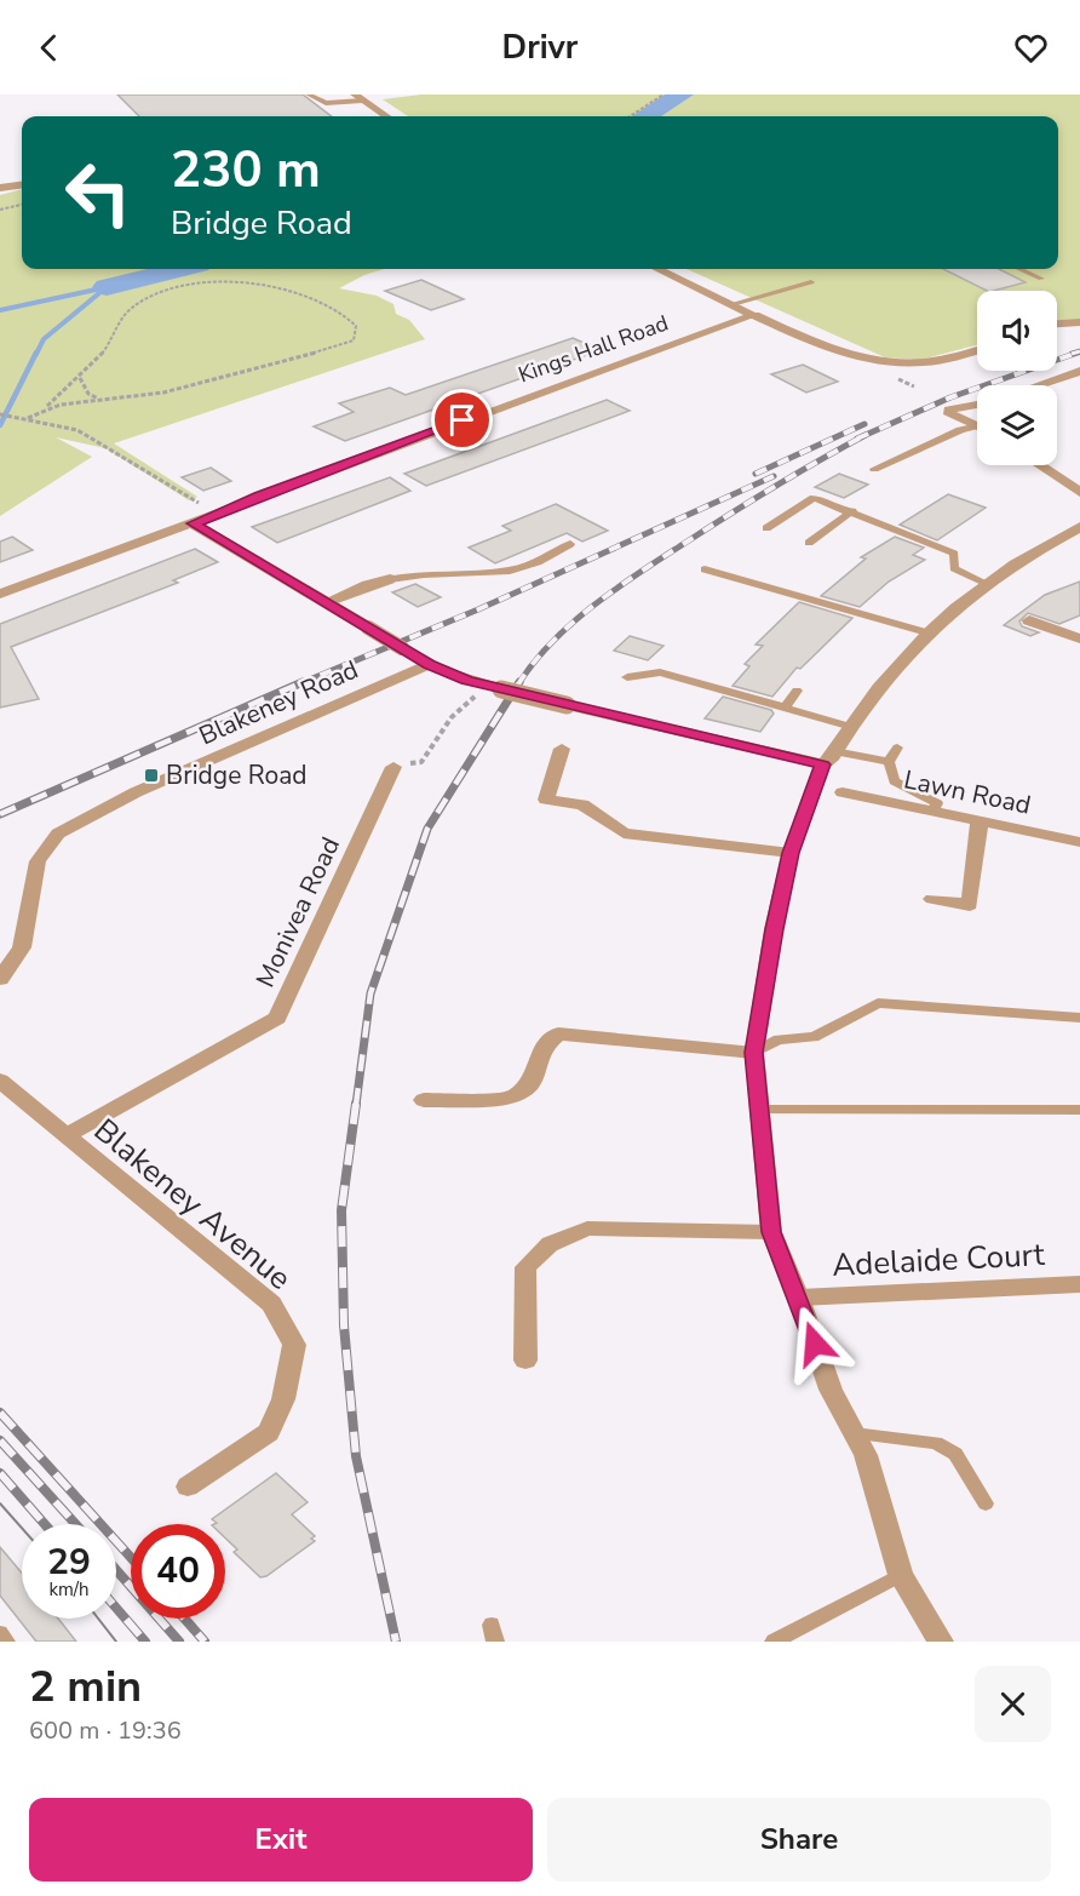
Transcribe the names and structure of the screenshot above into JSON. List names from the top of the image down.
{
  "streets": {
    "street": [
      "Kings Hall Road",
      "Blakeney Road",
      "Lawn Road",
      "Monivea Road",
      "Blakeney Avenue",
      "Adelaide Court"
    ]
  },
  "crossings": [
    ["Monivea Road", "Blakeney Avenue"]
  ],
  "places": {
    "transit": ["Bridge Road"]
  },
  "page": {
    "header": "Drivr",
    "turn": ["230 m", "Bridge Road"],
    "speed": "29 km/h",
    "limit": "40",
    "heading": ["2 min", "600 m · 19:36"],
    "buttons": ["Exit", "Share"]
  }
}
